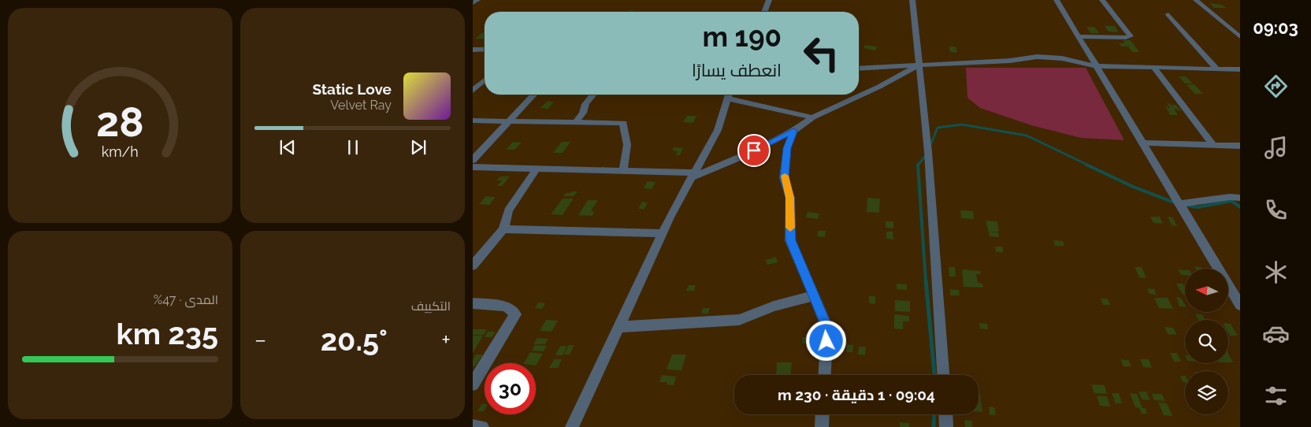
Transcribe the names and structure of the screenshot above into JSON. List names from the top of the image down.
{
  "north": "left",
  "page": {
    "tabs": "09:03",
    "turn": ["190 m", "انعطف يسارًا"],
    "song": ["Static Love", "Velvet Ray"],
    "tile": [
      "التكييف",
      ["المدى · 47%", "235 km"]
    ],
    "heat": ["−", "20.5°", "+"],
    "limit": "30",
    "trip": "09:04 · 1 دقيقة · 230 m",
    "gauge": ["28", "km/h"]
  }
}
